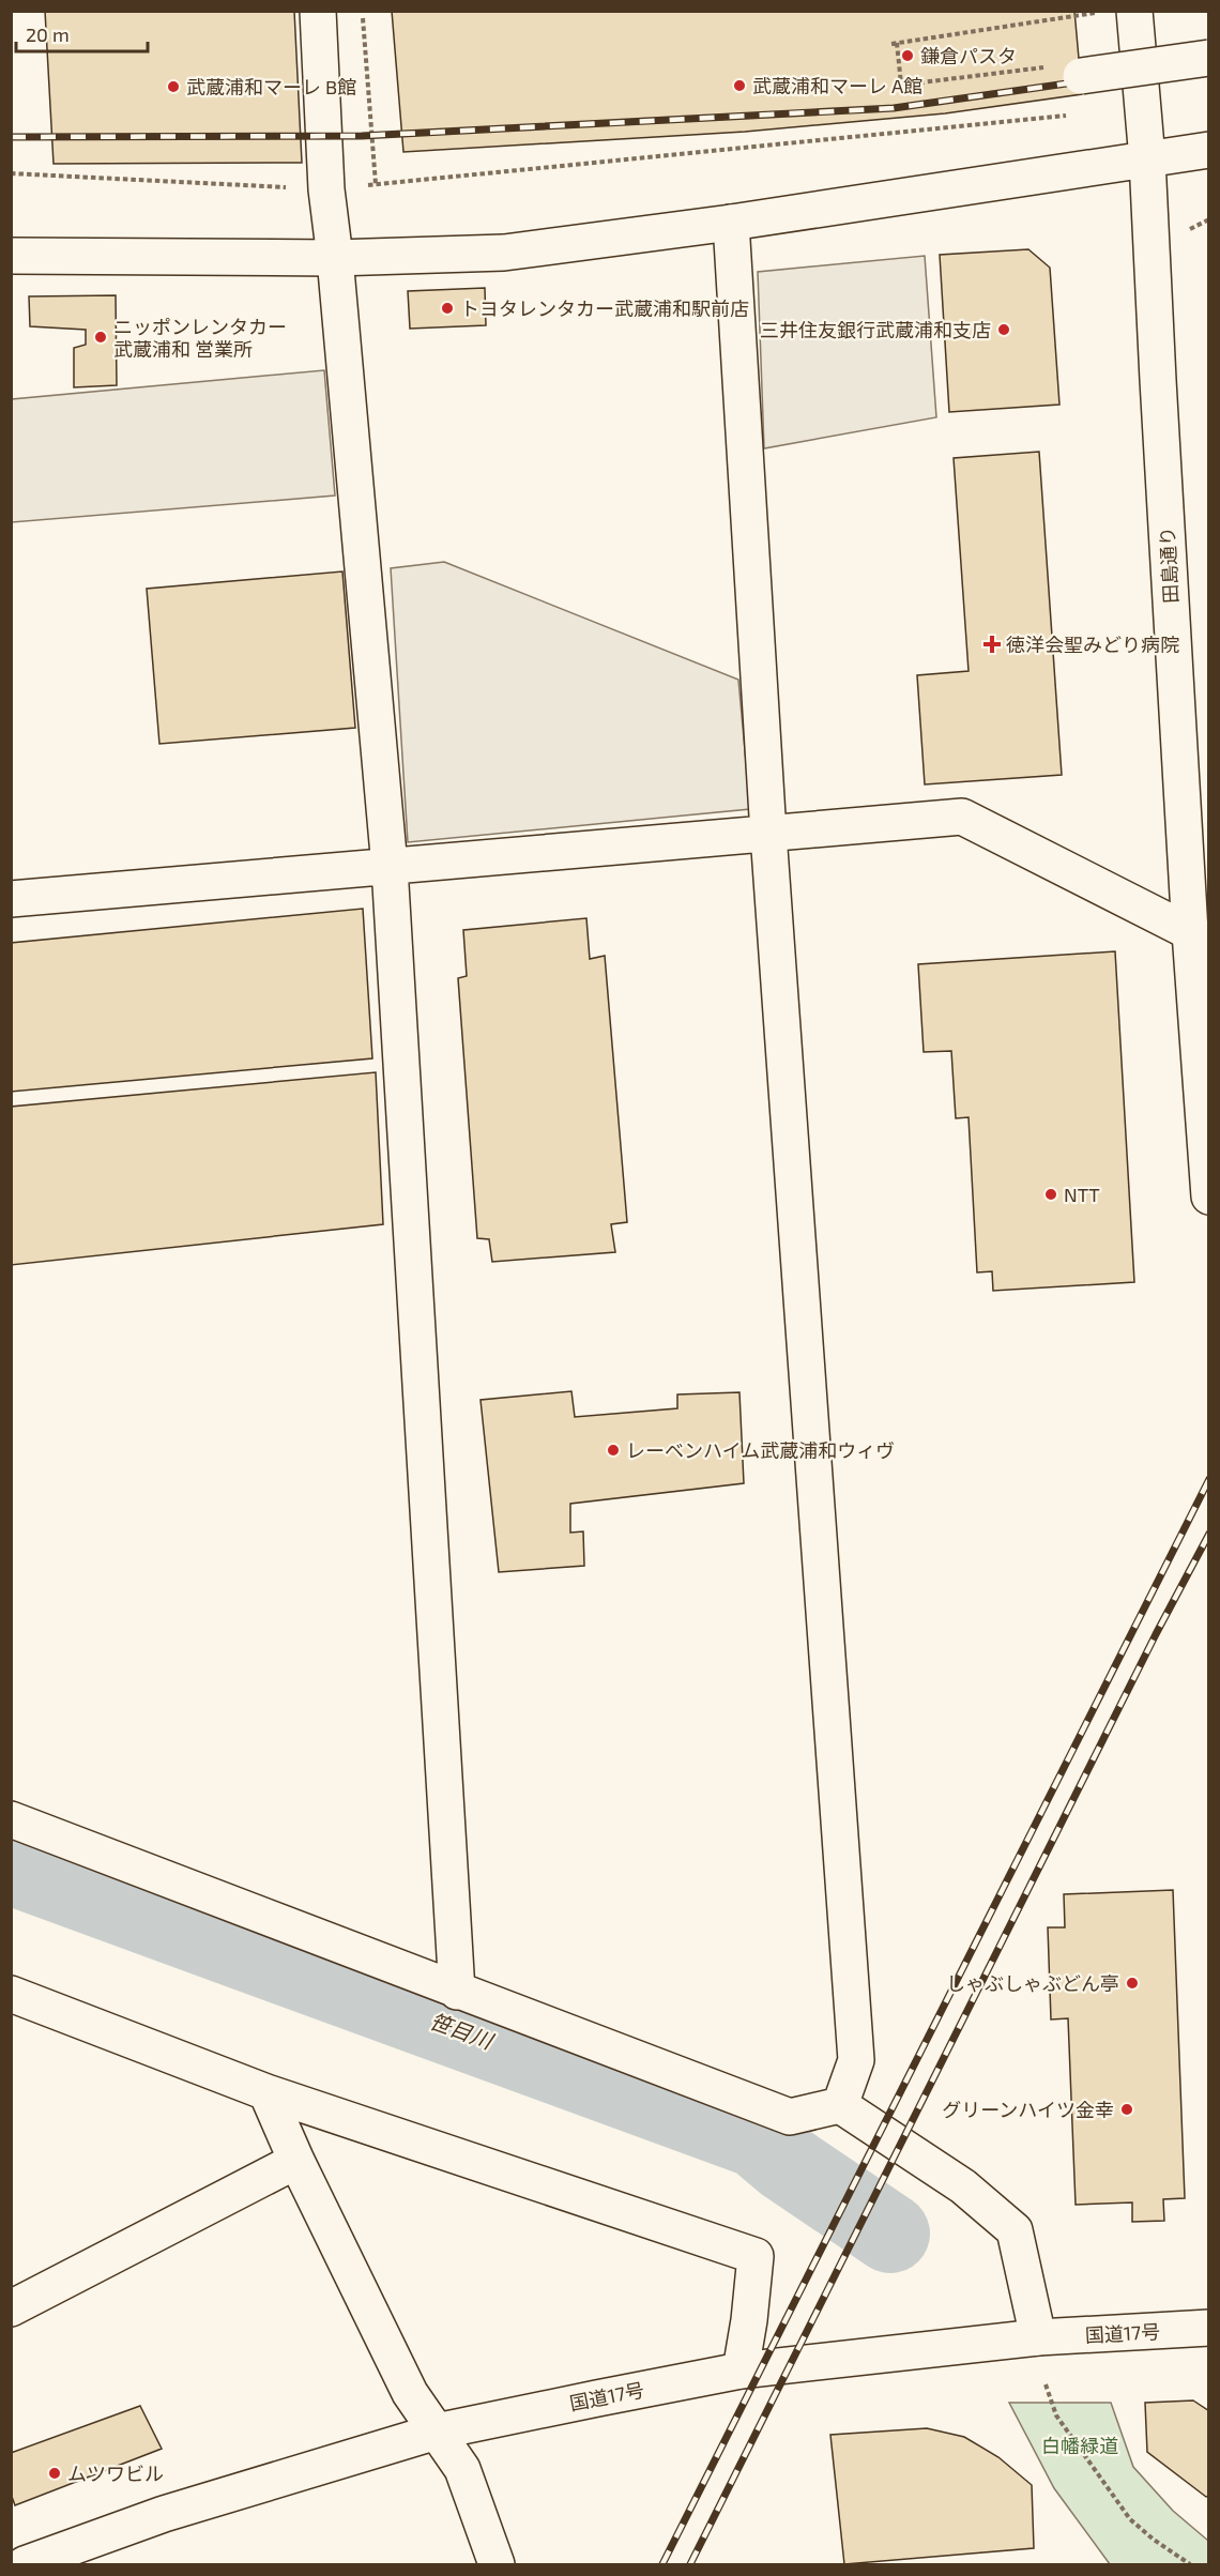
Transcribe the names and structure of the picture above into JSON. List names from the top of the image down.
{
  "streets": {
    "main road": ["田島通り", "国道17号"]
  },
  "water": ["笹目川"],
  "parks": ["白幡緑道"],
  "places": {
    "other": [
      "鎌倉パスタ",
      "武蔵浦和マーレ A館",
      "武蔵浦和マーレ B館",
      "トヨタレンタカー武蔵浦和駅前店",
      "三井住友銀行武蔵浦和支店",
      "ニッポンレンタカー 武蔵浦和 営業所",
      "NTT",
      "レーベンハイム武蔵浦和ウィヴ",
      "しゃぶしゃぶどん亭",
      "グリーンハイツ金幸",
      "ムツワビル"
    ],
    "health": ["徳洋会聖みどり病院"]
  },
  "scale_bar": "20 m"
}
